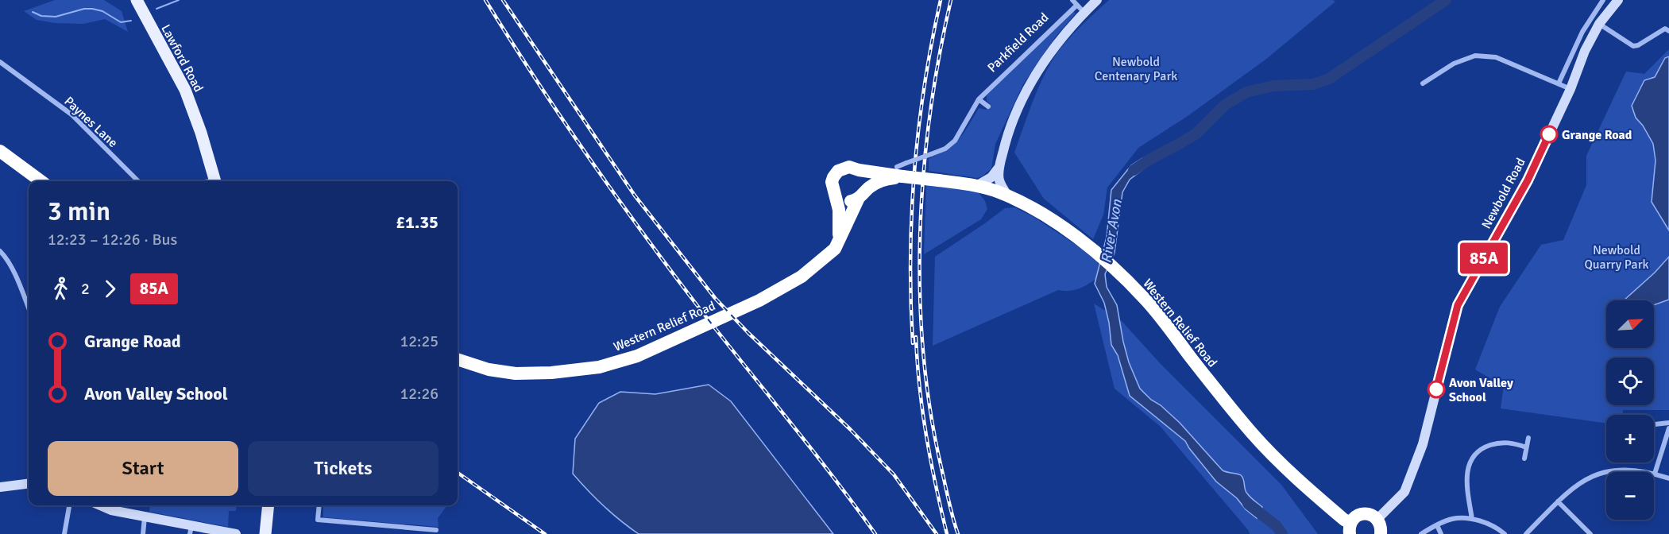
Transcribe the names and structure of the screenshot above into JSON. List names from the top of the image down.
{
  "streets": {
    "highway": ["Western Relief Road"],
    "main road": ["Parkfield Road", "Lawford Road", "Newbold Road"],
    "street": ["Paynes Lane"]
  },
  "crossings": [
    ["Parkfield Road", "Western Relief Road"]
  ],
  "water": ["River Avon"],
  "parks": ["Newbold Centenary Park", "Newbold Quarry Park"],
  "places": ["Grange Road", "Avon Valley School"],
  "lines": ["bus line 85A"],
  "north": "top right",
  "page": {
    "on_map": "85A",
    "heading": ["3 min", "12:23 – 12:26 · Bus", "£1.35"],
    "legs": ["2", "85A"],
    "map_buttons": ["+", "−"],
    "list": [
      {
        "name": "Grange Road",
        "value": "12:25"
      },
      {
        "name": "Avon Valley School",
        "value": "12:26"
      }
    ],
    "buttons": ["Start", "Tickets"]
  }
}
